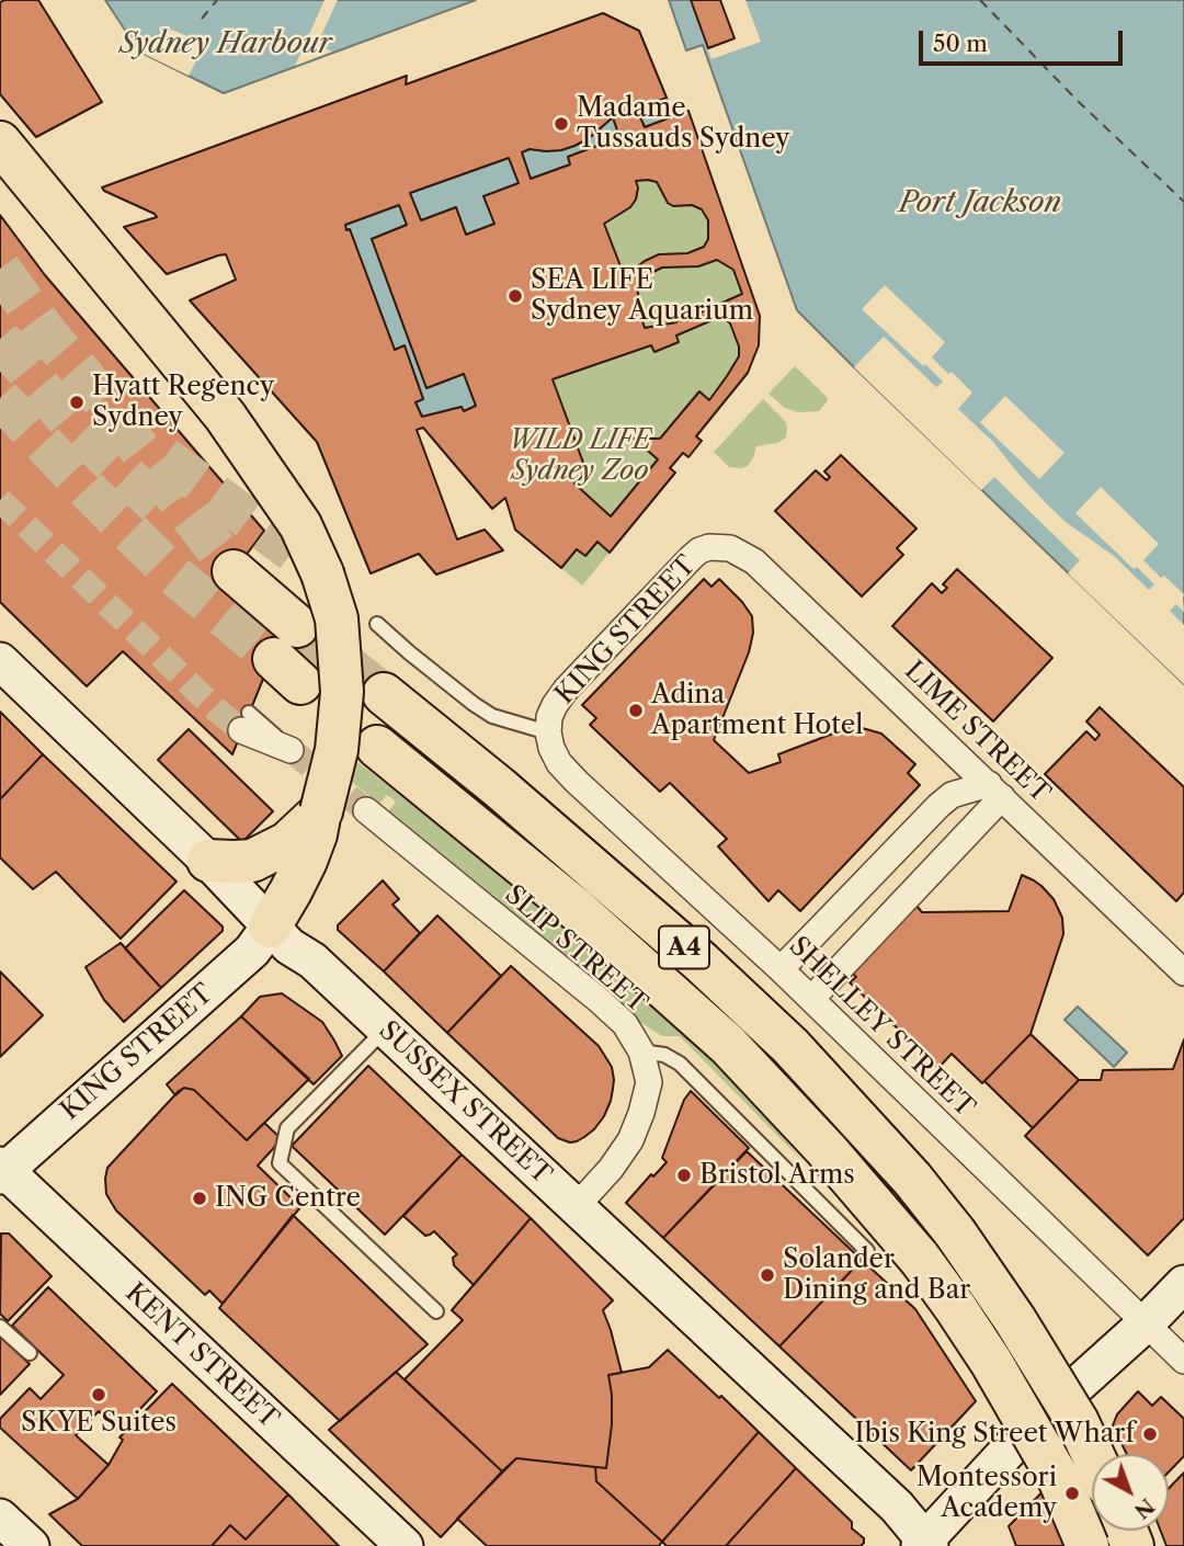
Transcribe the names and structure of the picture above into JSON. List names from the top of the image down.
{
  "streets": {
    "highway": ["A4"],
    "street": [
      "KING STREET",
      "LIME STREET",
      "SLIP STREET",
      "SHELLEY STREET",
      "SUSSEX STREET",
      "KENT STREET"
    ]
  },
  "crossings": [
    ["KING STREET", "LIME STREET"],
    ["KING STREET", "SHELLEY STREET"],
    ["KING STREET", "SUSSEX STREET"],
    ["KING STREET", "KENT STREET"],
    ["SLIP STREET", "SUSSEX STREET"]
  ],
  "water": ["Sydney Harbour", "Port Jackson"],
  "parks": ["WILD LIFE Sydney Zoo"],
  "places": [
    "Madame Tussauds Sydney",
    "SEA LIFE Sydney Aquarium",
    "Hyatt Regency Sydney",
    "Adina Apartment Hotel",
    "Bristol Arms",
    "ING Centre",
    "Solander Dining and Bar",
    "SKYE Suites",
    "Ibis King Street Wharf",
    "Montessori Academy"
  ],
  "scale_bar": "50 m",
  "north": "bottom right"
}
